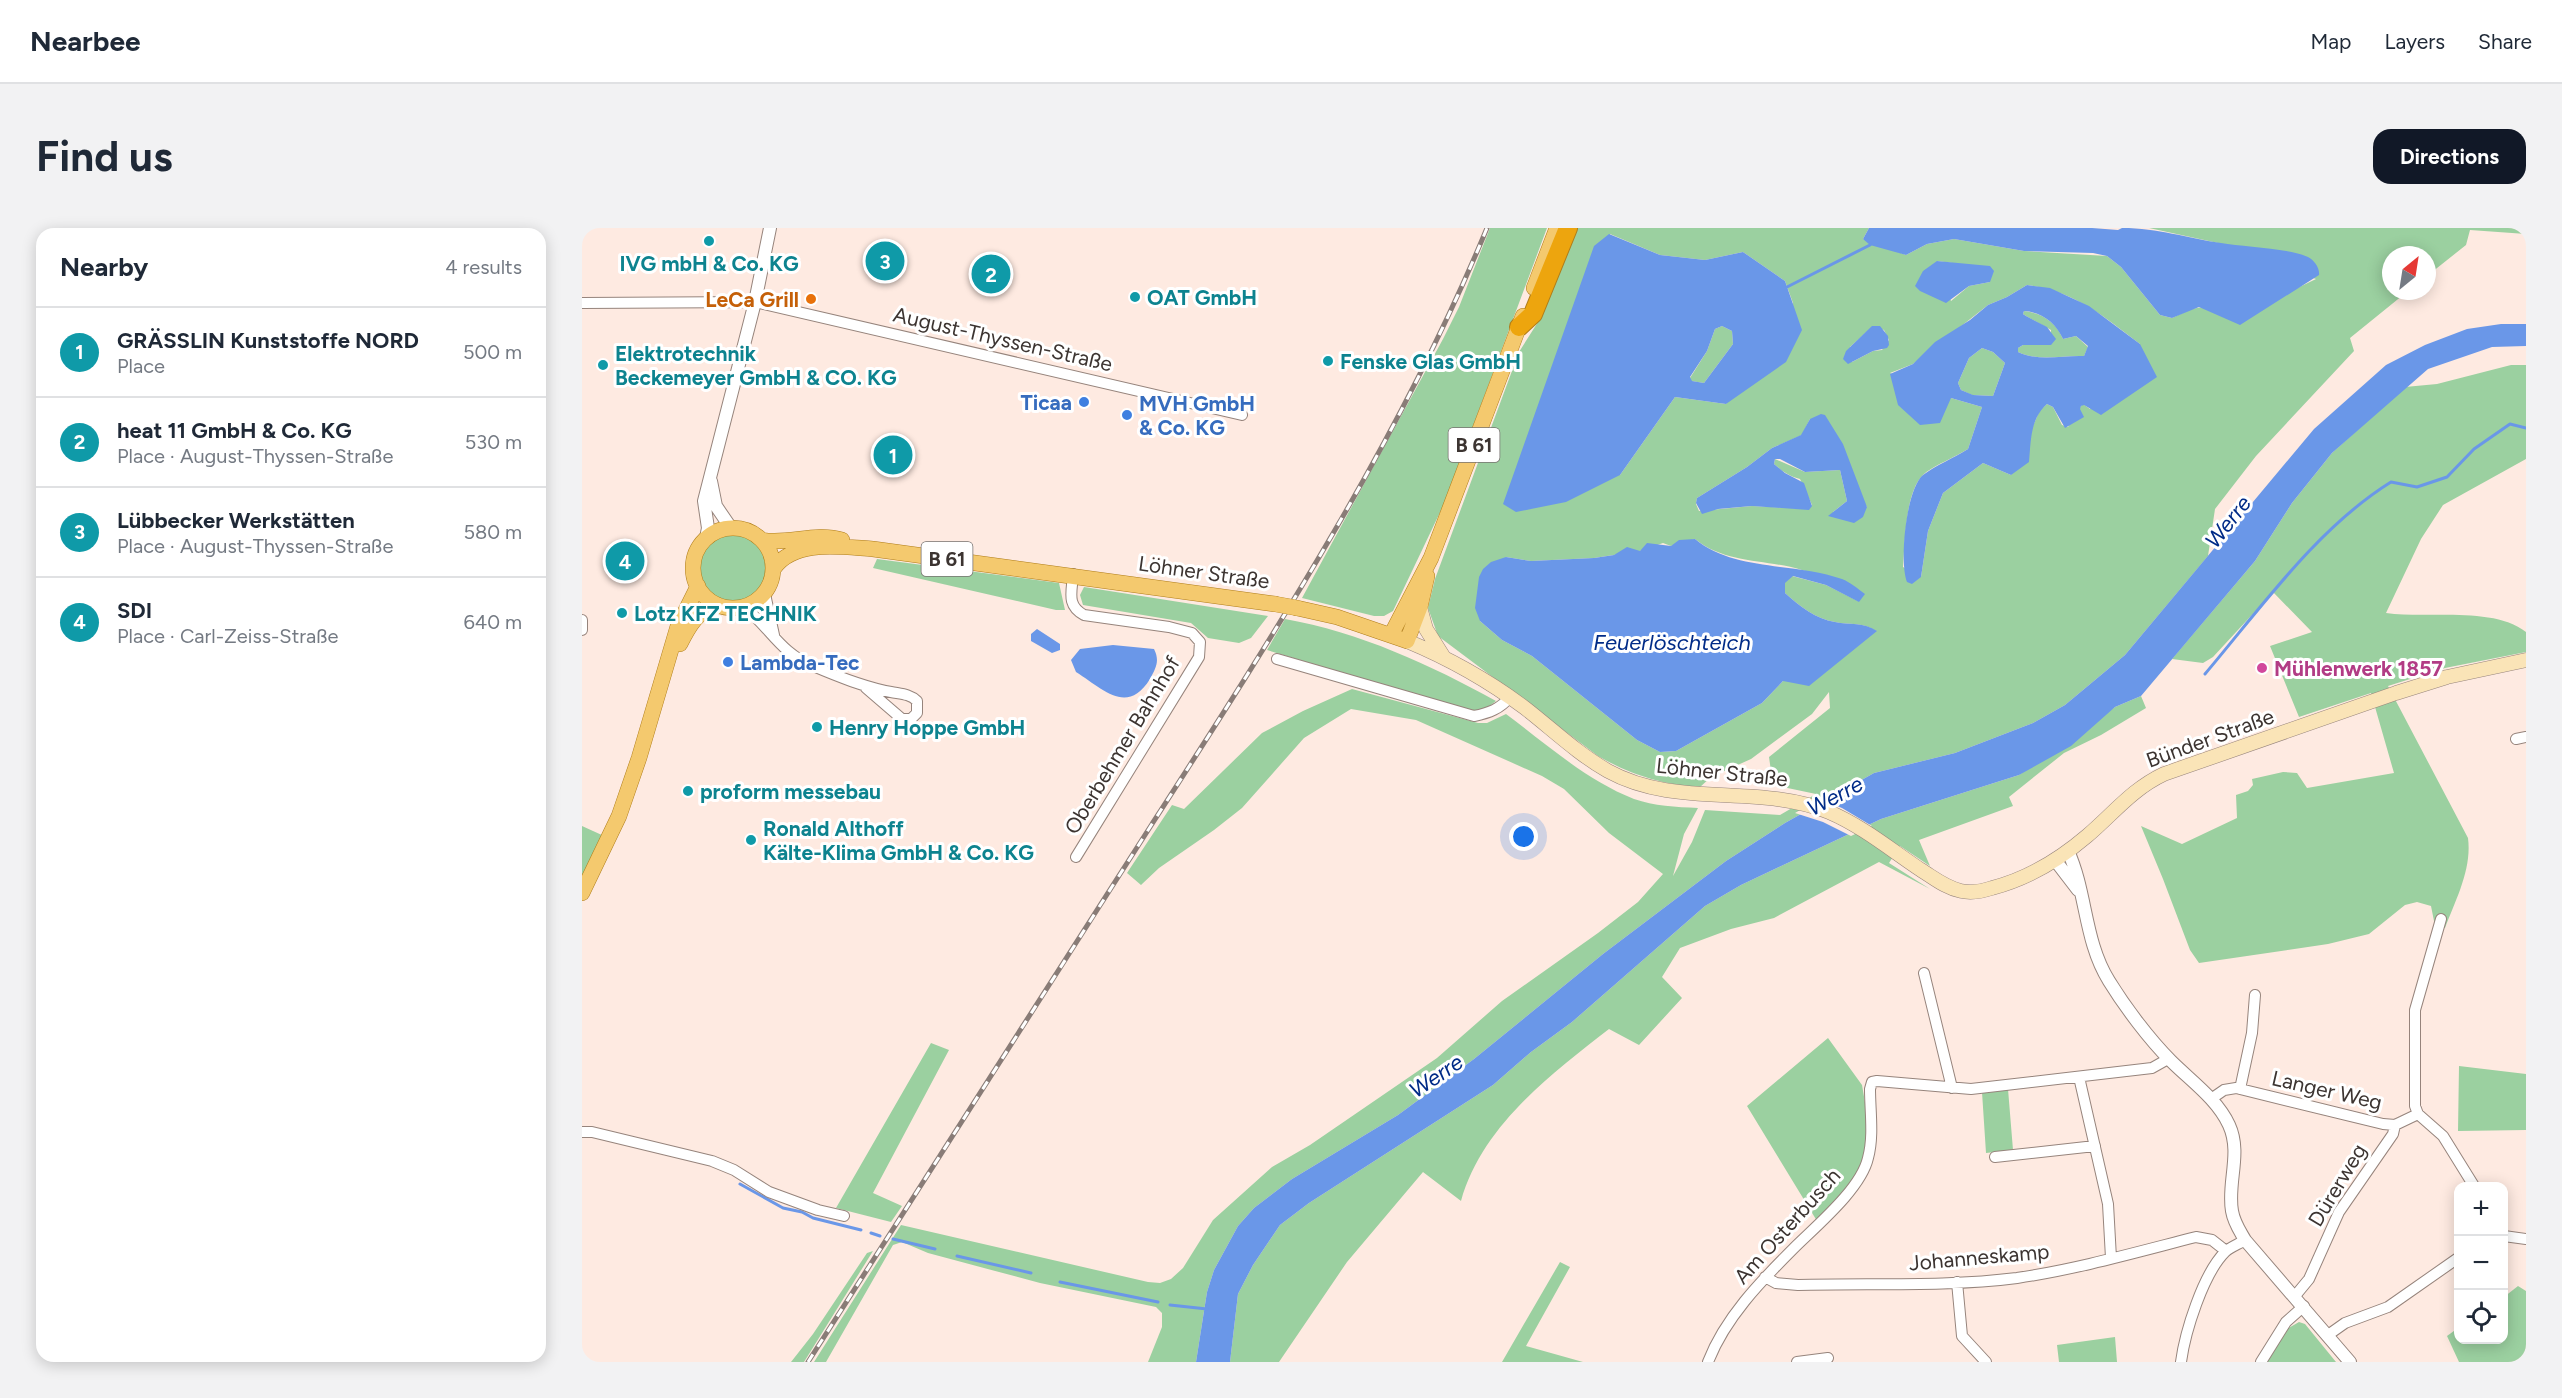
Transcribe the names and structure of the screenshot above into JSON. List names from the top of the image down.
{
  "streets": {
    "main road": ["B 61", "Löhner Straße", "Bünder Straße"],
    "street": [
      "August-Thyssen-Straße",
      "Oberbehmer Bahnhof",
      "Langer Weg",
      "Dürerweg",
      "Am Osterbusch",
      "Johanneskamp"
    ]
  },
  "crossings": [
    ["B 61", "Löhner Straße"],
    ["Löhner Straße", "Bünder Straße"],
    ["Löhner Straße", "Oberbehmer Bahnhof"],
    ["Langer Weg", "Dürerweg"],
    ["Am Osterbusch", "Johanneskamp"]
  ],
  "water": ["Werre", "Feuerlöschteich"],
  "places": [
    "IVG mbH & Co. KG",
    "OAT GmbH",
    "LeCa Grill",
    "Fenske Glas GmbH",
    "Elektrotechnik Beckemeyer GmbH & CO. KG",
    "Ticaa",
    "MVH GmbH & Co. KG",
    "Lotz KFZ TECHNIK",
    "Lambda-Tec",
    "Mühlenwerk 1857",
    "Henry Hoppe GmbH",
    "proform messebau",
    "Ronald Althoff Kälte-Klima GmbH & Co. KG"
  ],
  "north": "top right",
  "page": {
    "header": "Nearbee",
    "nav": ["Map", "Layers", "Share"],
    "buttons": "Directions",
    "title": "Find us",
    "heading": ["Nearby", "4 results"],
    "pins": [
      "3",
      "2",
      "1",
      "4"
    ],
    "list": [
      {
        "mark": "1",
        "name": "GRÄSSLIN Kunststoffe NORD",
        "note": "Place",
        "value": "500 m"
      },
      {
        "mark": "2",
        "name": "heat 11 GmbH & Co. KG",
        "note": "Place · August-Thyssen-Straße",
        "value": "530 m"
      },
      {
        "mark": "3",
        "name": "Lübbecker Werkstätten",
        "note": "Place · August-Thyssen-Straße",
        "value": "580 m"
      },
      {
        "mark": "4",
        "name": "SDI",
        "note": "Place · Carl-Zeiss-Straße",
        "value": "640 m"
      }
    ],
    "map_buttons": ["+", "−"]
  }
}
